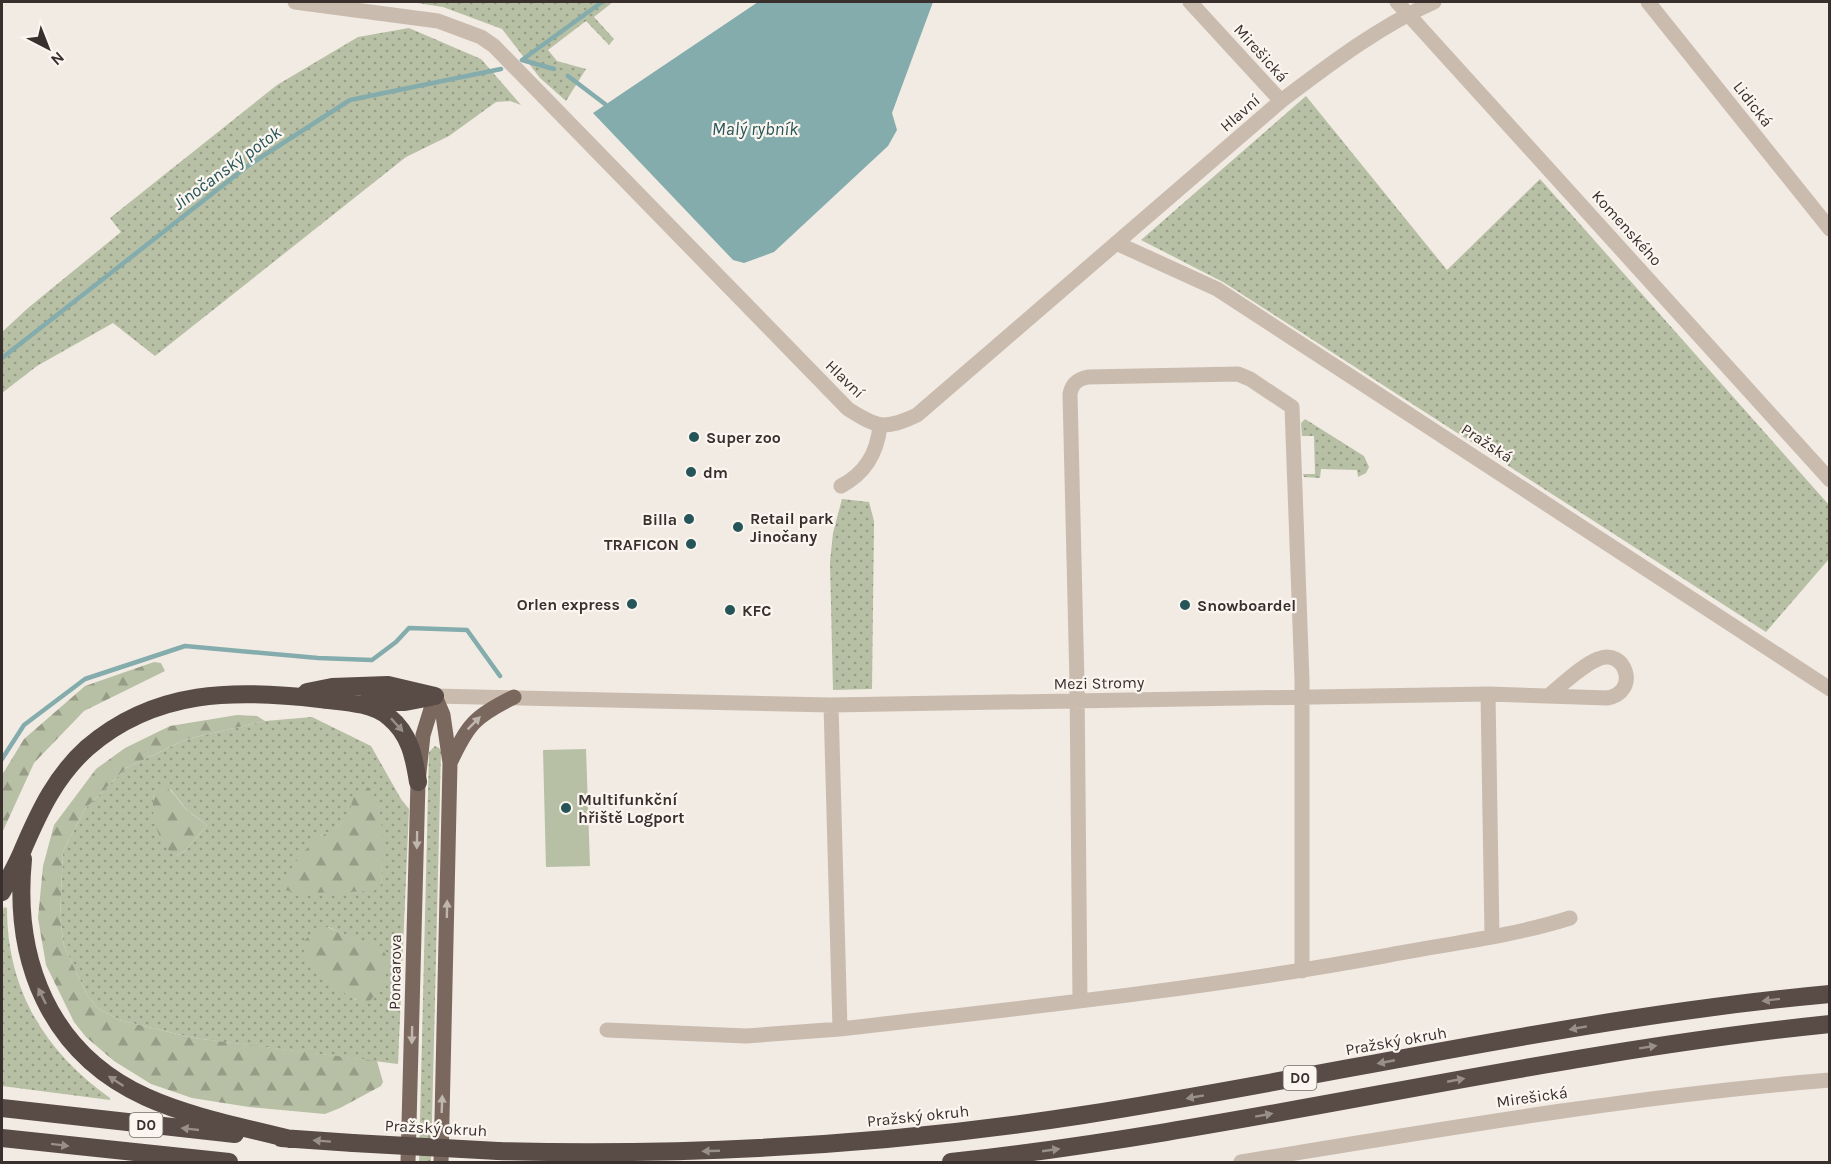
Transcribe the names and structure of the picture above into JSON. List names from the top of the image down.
{
  "streets": {
    "highway": ["Pražský okruh", "D0"],
    "main road": ["Poncarova"],
    "street": [
      "Mirešická",
      "Lidická",
      "Hlavní",
      "Komenského",
      "Pražská",
      "Mezi Stromy"
    ]
  },
  "crossings": [
    ["Mirešická", "Hlavní"],
    ["Hlavní", "Komenského"],
    ["Hlavní", "Pražská"],
    ["Mezi Stromy", "Poncarova"]
  ],
  "water": ["Malý rybník", "Jinočanský potok"],
  "places": [
    "Super zoo",
    "dm",
    "Billa",
    "Retail park Jinočany",
    "TRAFICON",
    "Orlen express",
    "Snowboardel",
    "KFC",
    "Multifunkční hřiště Logport"
  ],
  "north": "bottom right"
}
